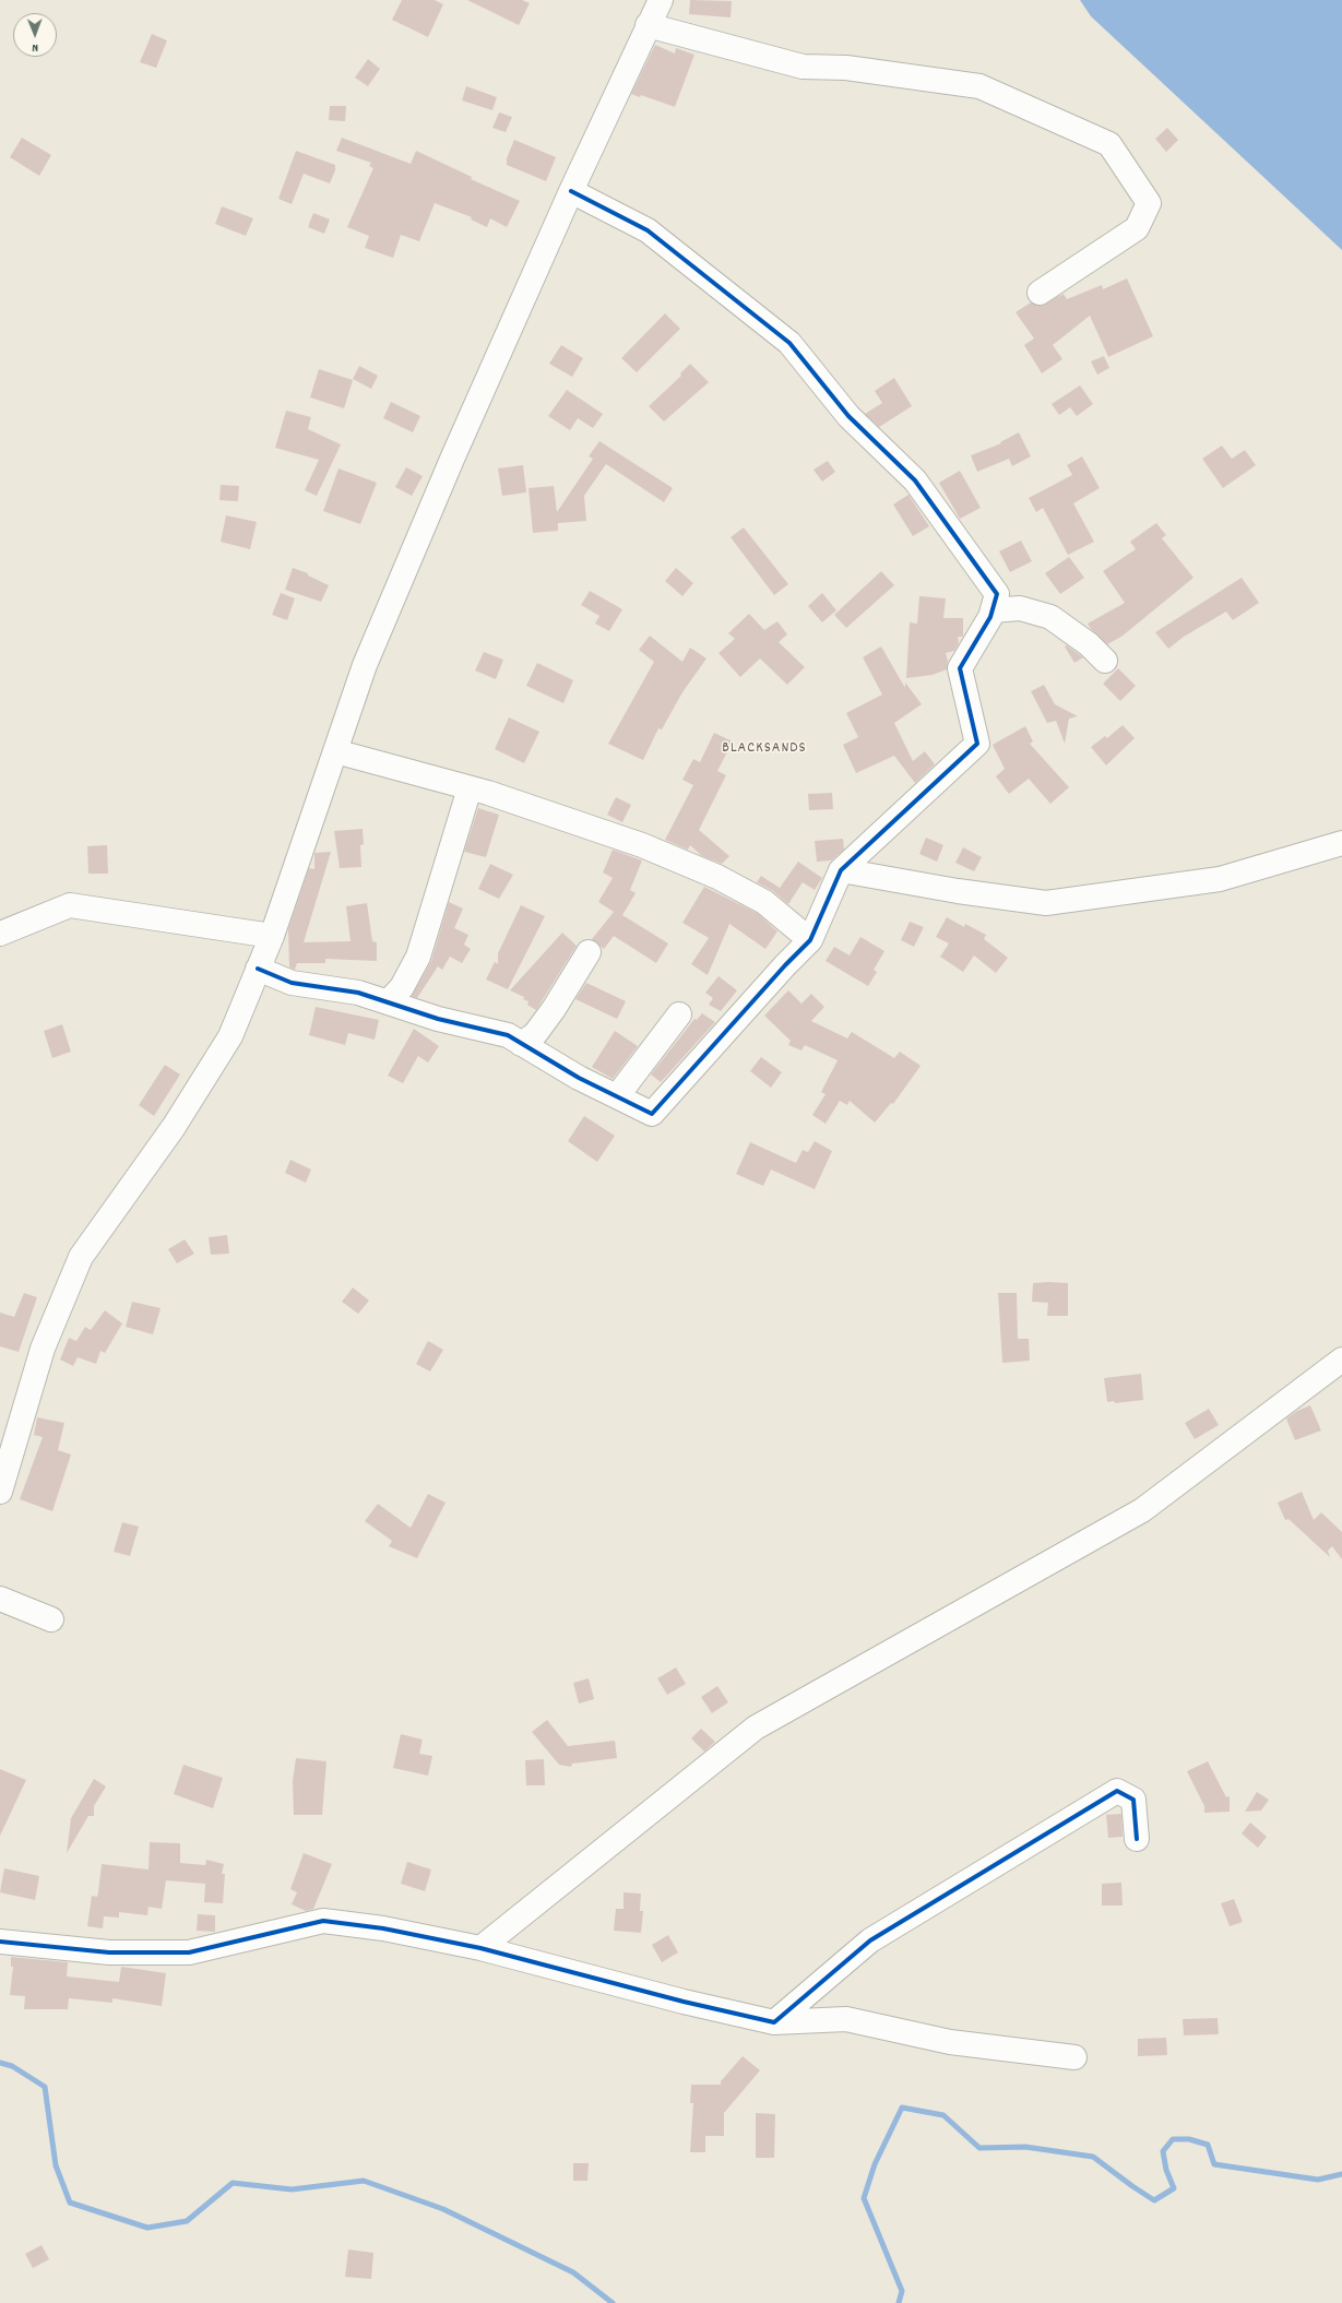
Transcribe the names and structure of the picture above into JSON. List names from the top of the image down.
{
  "districts": ["BLACKSANDS"],
  "north": "bottom"
}
